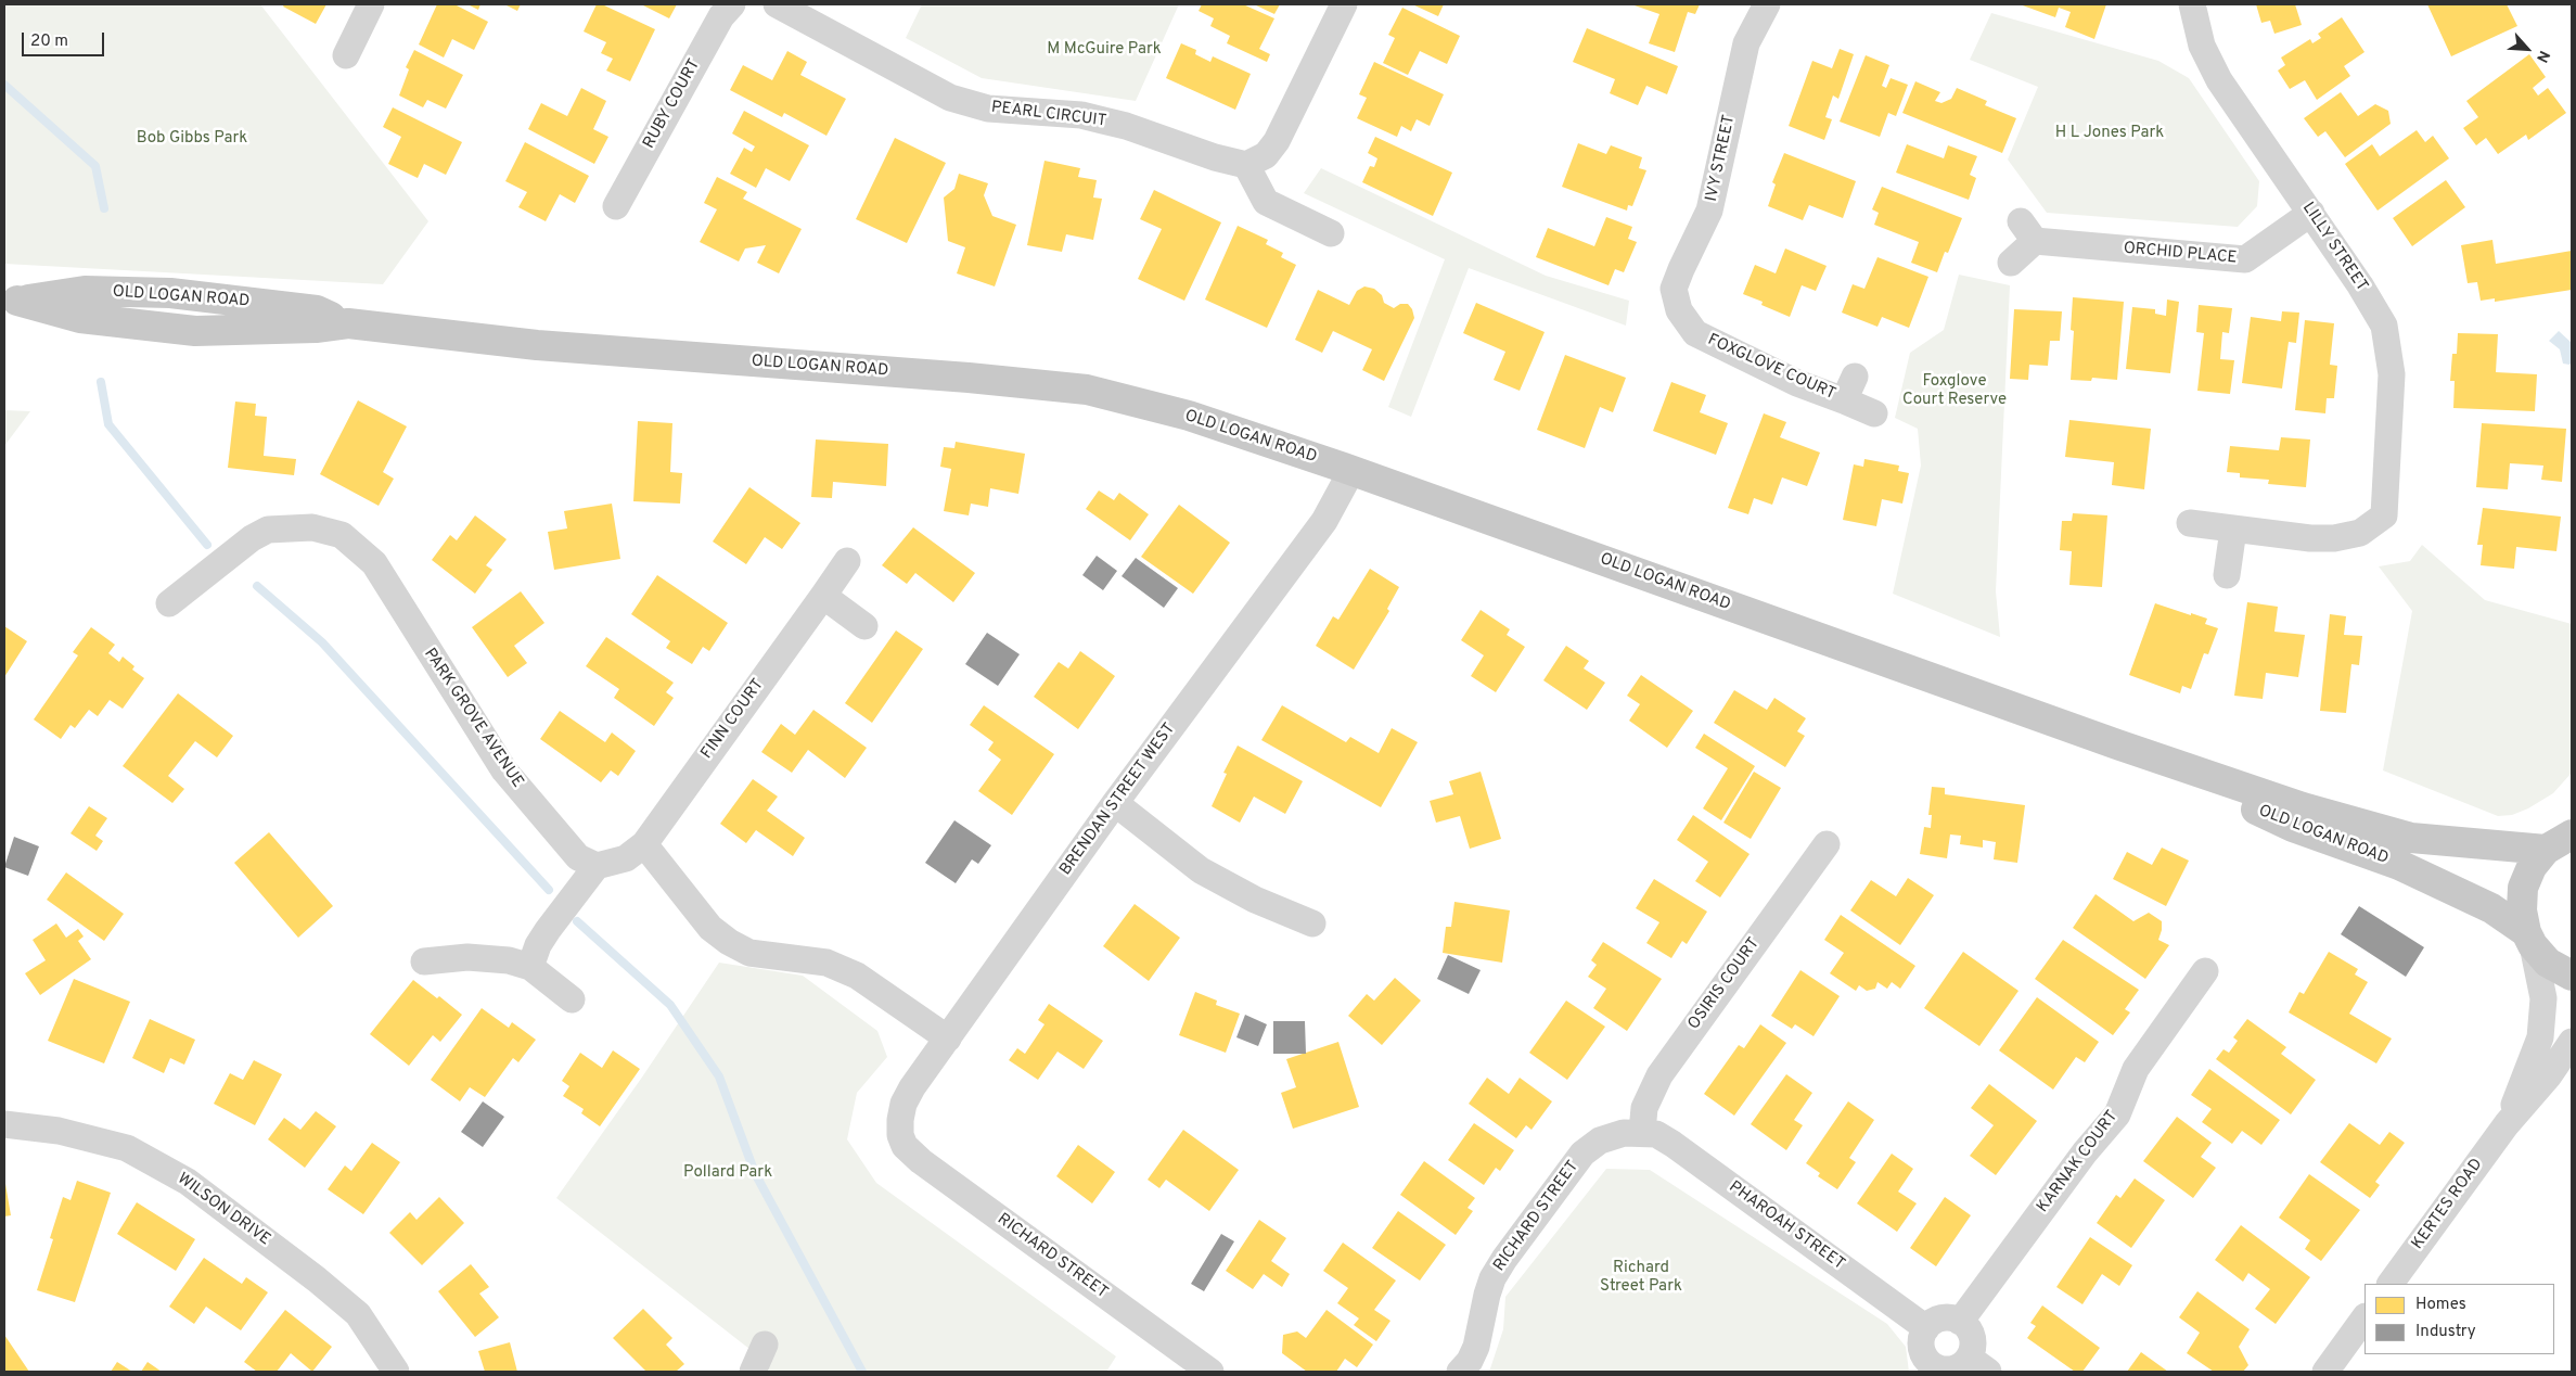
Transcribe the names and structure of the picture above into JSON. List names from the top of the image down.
{
  "streets": {
    "main road": ["OLD LOGAN ROAD"],
    "street": [
      "RUBY COURT",
      "PEARL CIRCUIT",
      "IVY STREET",
      "LILLY STREET",
      "ORCHID PLACE",
      "FOXGLOVE COURT",
      "PARK GROVE AVENUE",
      "FINN COURT",
      "BRENDAN STREET WEST",
      "OSIRIS COURT",
      "KARNAK COURT",
      "KERTES ROAD",
      "WILSON DRIVE",
      "RICHARD STREET",
      "PHAROAH STREET"
    ]
  },
  "crossings": [
    ["IVY STREET", "FOXGLOVE COURT"],
    ["LILLY STREET", "ORCHID PLACE"],
    ["OLD LOGAN ROAD", "BRENDAN STREET WEST"],
    ["OLD LOGAN ROAD", "KERTES ROAD"],
    ["BRENDAN STREET WEST", "RICHARD STREET"],
    ["OSIRIS COURT", "RICHARD STREET"],
    ["OSIRIS COURT", "PHAROAH STREET"],
    ["KARNAK COURT", "PHAROAH STREET"],
    ["RICHARD STREET", "PHAROAH STREET"]
  ],
  "parks": [
    "M McGuire Park",
    "H L Jones Park",
    "Bob Gibbs Park",
    "Foxglove Court Reserve",
    "Pollard Park",
    "Richard Street Park"
  ],
  "legend": ["Homes", "Industry"],
  "scale_bar": "20 m",
  "north": "bottom right"
}
